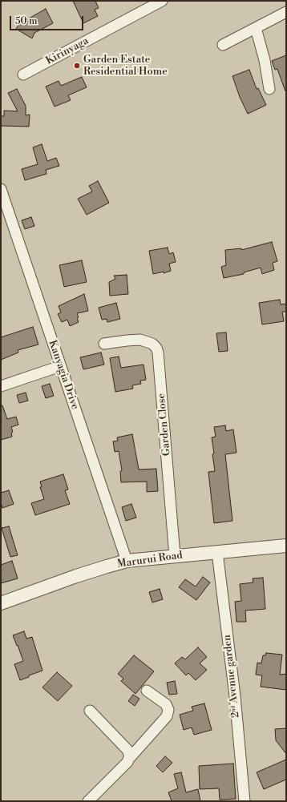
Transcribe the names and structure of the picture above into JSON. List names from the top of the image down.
{
  "streets": {
    "street": [
      "Kirinyaga",
      "Kanyagia Drive",
      "Garden Close",
      "Marurui Road",
      "2ⁿᵈ Avenue garden"
    ]
  },
  "crossings": [
    ["Kanyagia Drive", "Marurui Road"],
    ["Garden Close", "Marurui Road"],
    ["Marurui Road", "2ⁿᵈ Avenue garden"]
  ],
  "places": ["Garden Estate Residential Home"],
  "scale_bar": "50 m"
}
